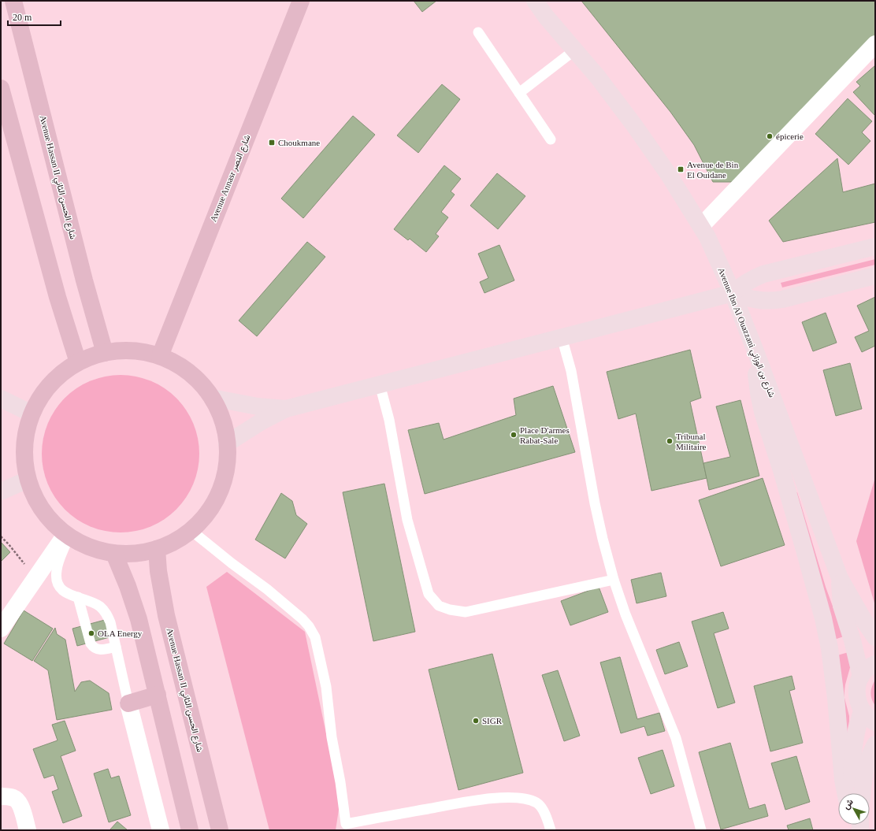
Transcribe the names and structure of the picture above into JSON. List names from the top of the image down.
{
  "streets": {
    "main road": ["Avenue Hassan II شارع الحسن الثاني", "Avenue Annasr شارع النصر"],
    "street": ["Avenue Ibn Al Ouazzani شارع بن الوزاني"]
  },
  "places": {
    "other": [
      "épicerie",
      "Place D'armes Rabat-Sale",
      "Tribunal Militaire",
      "OLA Energy",
      "SIGR"
    ],
    "transit": ["Choukmane", "Avenue de Bin El Ouidane"]
  },
  "scale_bar": "20 m",
  "north": "top left"
}
